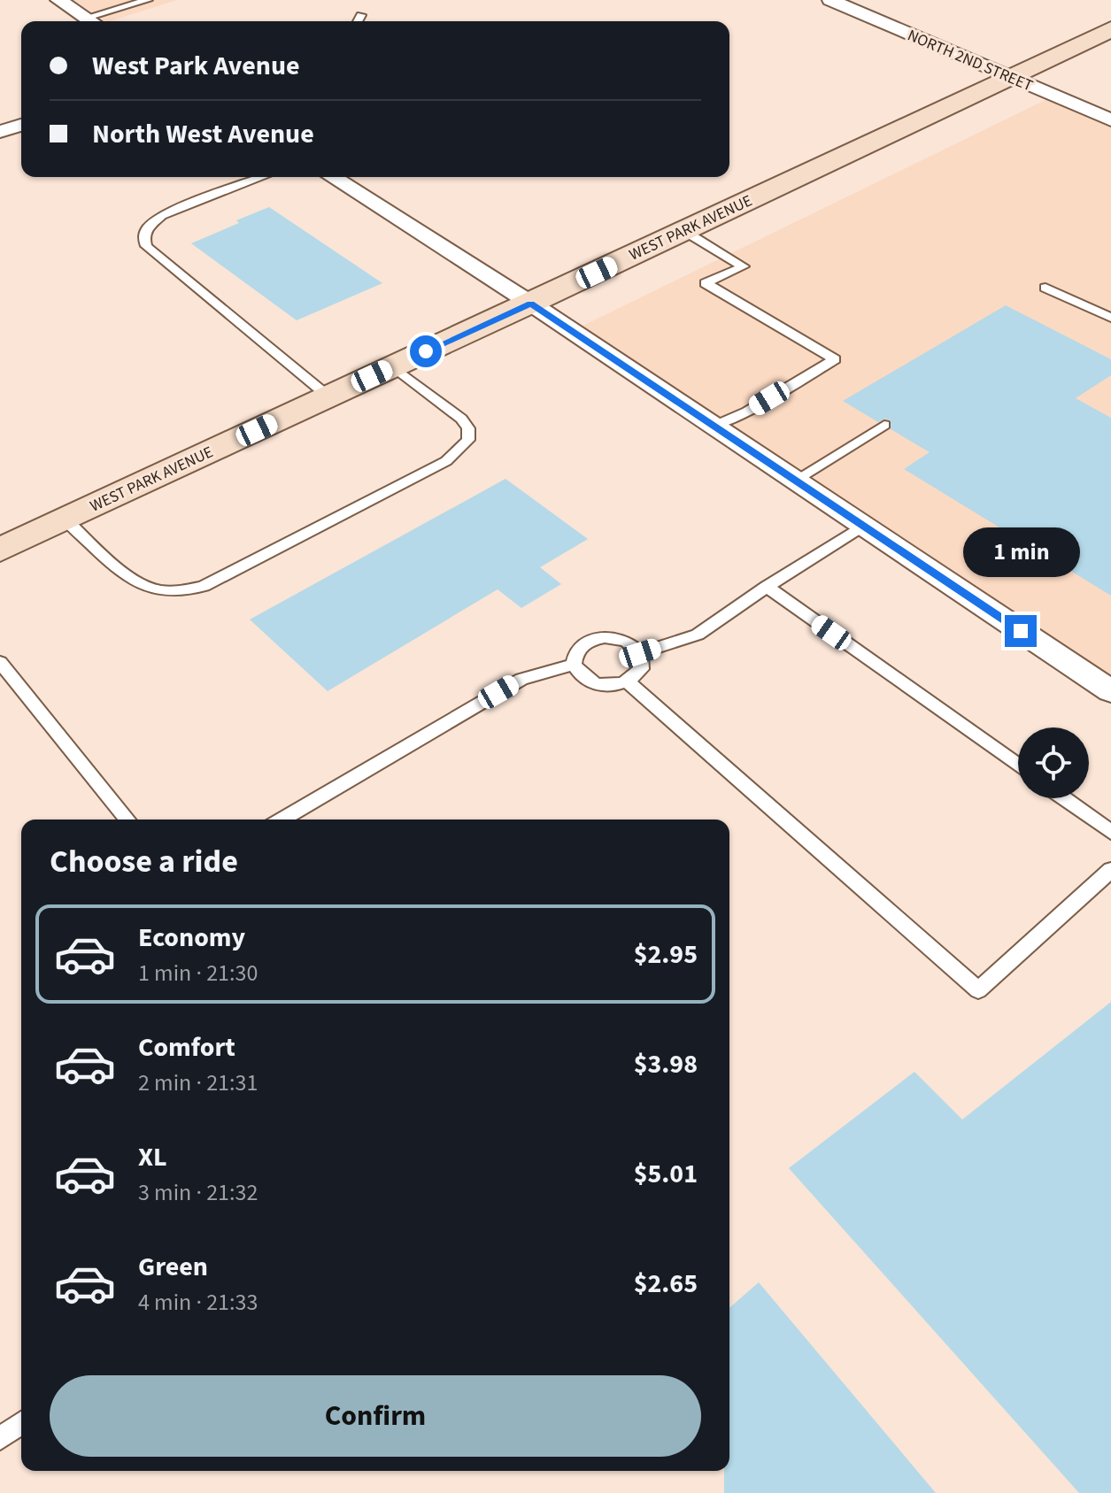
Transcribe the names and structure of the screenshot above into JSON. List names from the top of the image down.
{
  "streets": {
    "main road": ["WEST PARK AVENUE"],
    "street": ["NORTH 2ND STREET"]
  },
  "crossings": [
    ["NORTH 2ND STREET", "WEST PARK AVENUE"]
  ],
  "page": {
    "banner": ["West Park Avenue", "North West Avenue"],
    "bubble": "1 min",
    "heading": "Choose a ride",
    "list": [
      {
        "name": "Economy",
        "note": "1 min · 21:30",
        "value": "$2.95"
      },
      {
        "name": "Comfort",
        "note": "2 min · 21:31",
        "value": "$3.98"
      },
      {
        "name": "XL",
        "note": "3 min · 21:32",
        "value": "$5.01"
      },
      {
        "name": "Green",
        "note": "4 min · 21:33",
        "value": "$2.65"
      }
    ],
    "buttons": "Confirm"
  }
}
